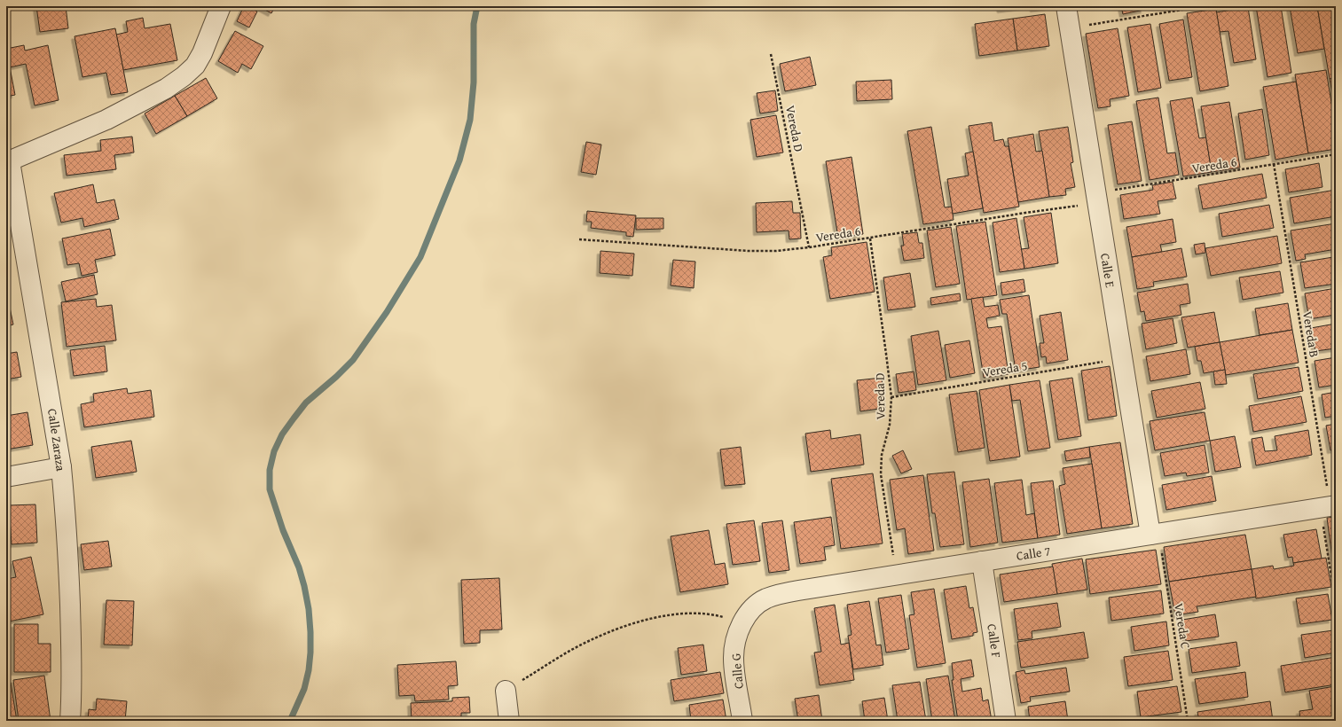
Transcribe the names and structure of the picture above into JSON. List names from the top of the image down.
{
  "streets": {
    "street": [
      "Calle E",
      "Calle Zaraza",
      "Calle 7",
      "Calle F",
      "Calle G"
    ],
    "path": [
      "Vereda D",
      "Vereda 6",
      "Vereda B",
      "Vereda 5",
      "Vereda C"
    ]
  },
  "crossings": [
    ["Vereda D", "Vereda 6"],
    ["Vereda D", "Vereda 5"],
    ["Vereda D", "Calle 7"],
    ["Vereda 6", "Calle E"],
    ["Vereda 6", "Vereda B"],
    ["Calle E", "Vereda 5"],
    ["Calle E", "Calle 7"],
    ["Calle E", "Vereda C"],
    ["Vereda B", "Calle 7"],
    ["Calle 7", "Vereda C"],
    ["Calle 7", "Calle F"],
    ["Calle 7", "Calle G"]
  ]
}
